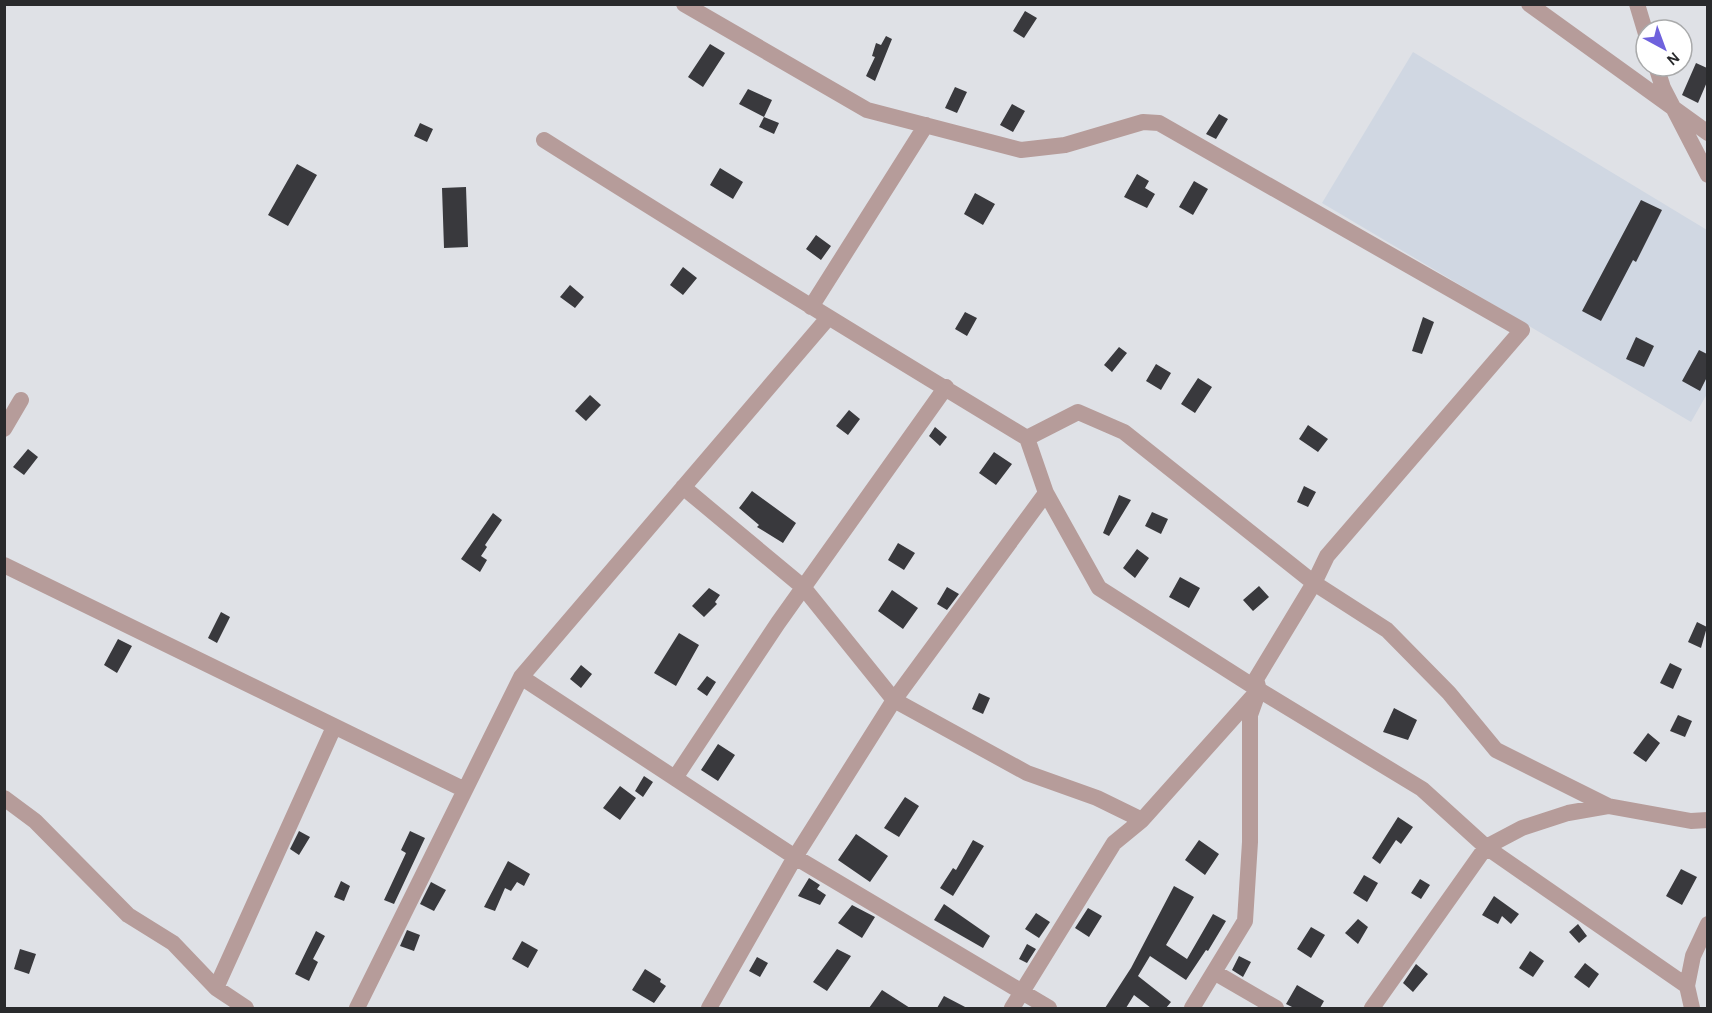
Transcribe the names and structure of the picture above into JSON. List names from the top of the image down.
{
  "north": "bottom right"
}
